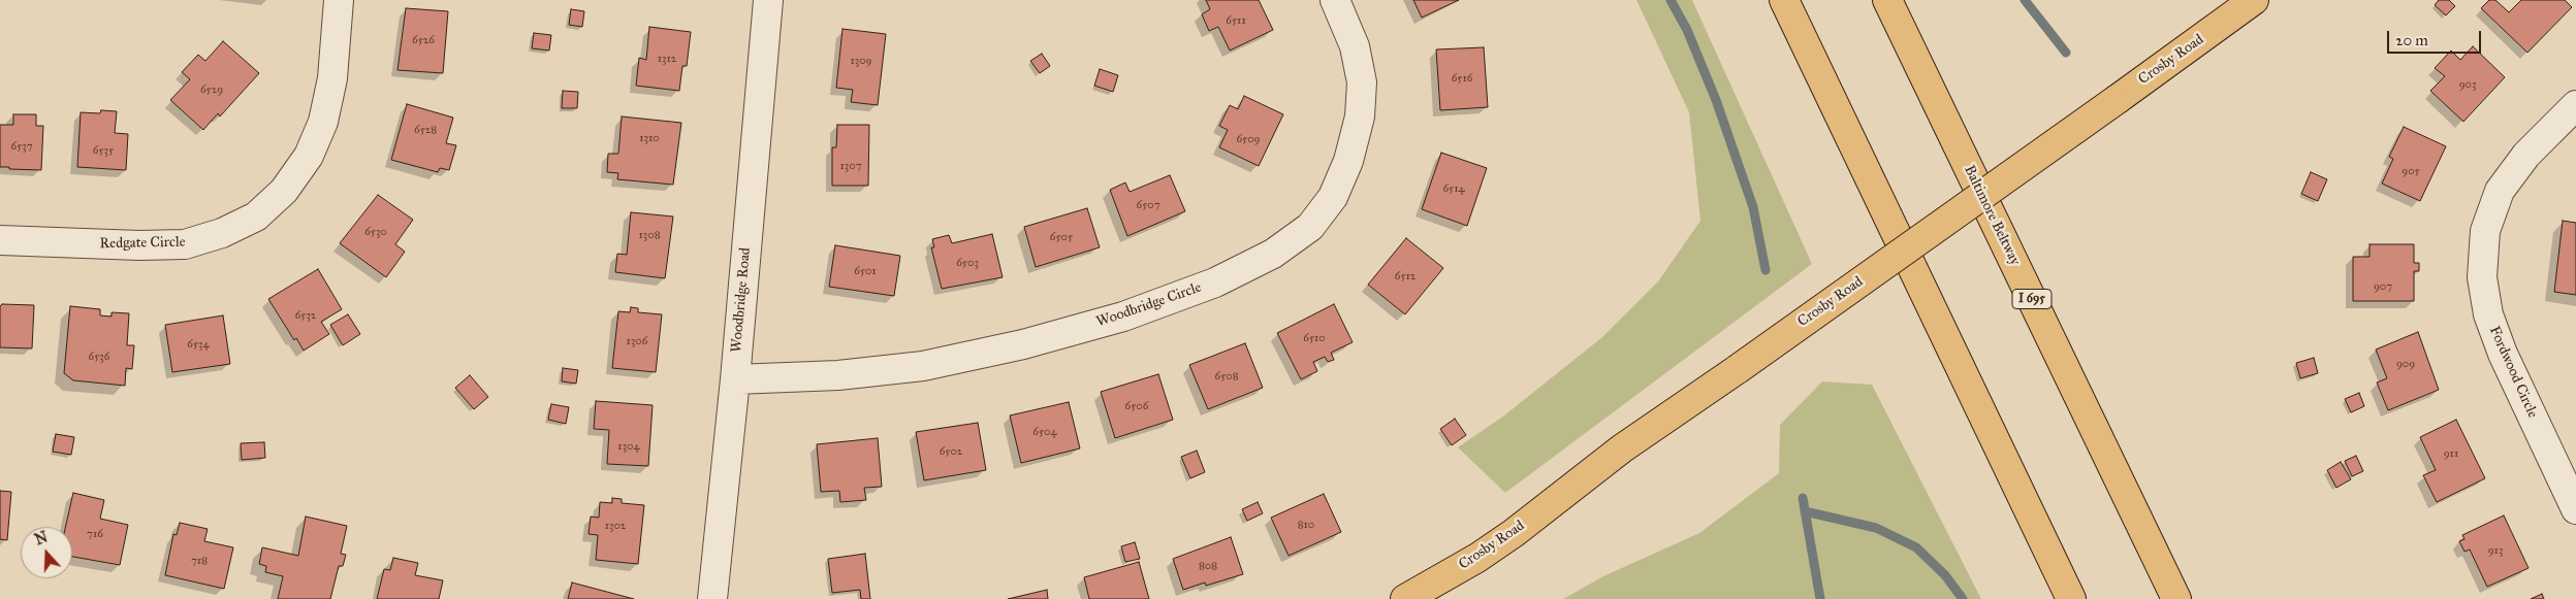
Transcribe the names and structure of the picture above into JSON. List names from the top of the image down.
{
  "streets": {
    "main road": ["Crosby Road", "Baltimore Beltway", "I 695"],
    "street": [
      "Redgate Circle",
      "Woodbridge Road",
      "Woodbridge Circle",
      "Fordwood Circle"
    ]
  },
  "crossings": [
    ["Woodbridge Road", "Woodbridge Circle"]
  ],
  "house_numbers": [
    "6511",
    "6526",
    "1312",
    "1309",
    "6516",
    "903",
    "6529",
    "6528",
    "1310",
    "6509",
    "6537",
    "6535",
    "1307",
    "905",
    "6514",
    "6507",
    "6530",
    "1308",
    "6505",
    "6503",
    "6501",
    "6512",
    "907",
    "6532",
    "6510",
    "1306",
    "6534",
    "6536",
    "909",
    "6508",
    "6506",
    "6504",
    "1304",
    "6502",
    "911",
    "810",
    "1302",
    "716",
    "913",
    "718",
    "808"
  ],
  "scale_bar": "20 m",
  "north": "top"
}
